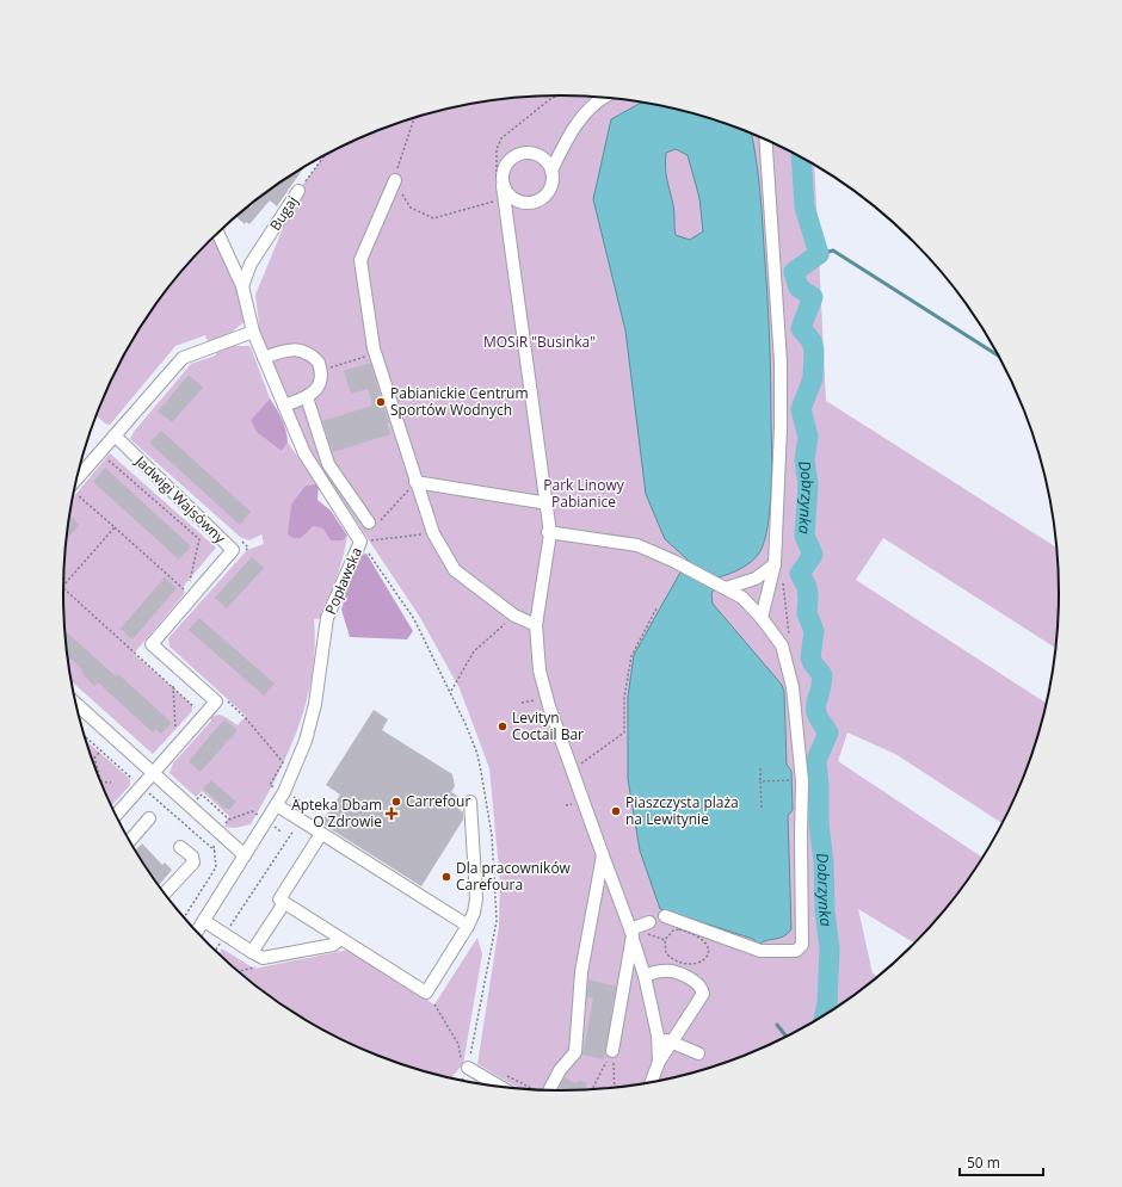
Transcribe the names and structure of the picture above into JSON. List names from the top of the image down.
{
  "streets": {
    "street": ["Bugaj", "Jadwigi Wajsówny", "Popławska"]
  },
  "crossings": [
    ["Bugaj", "Popławska"]
  ],
  "water": ["Dobrzynka"],
  "parks": ["MOSiR \"Businka\"", "Park Linowy Pabianice"],
  "places": {
    "other": [
      "Pabianickie Centrum Sportów Wodnych",
      "Levityn Coctail Bar",
      "Carrefour",
      "Piaszczysta plaża na Lewitynie",
      "Dla pracowników Carefoura"
    ],
    "health": ["Apteka Dbam O Zdrowie"]
  },
  "scale_bar": "50 m"
}
